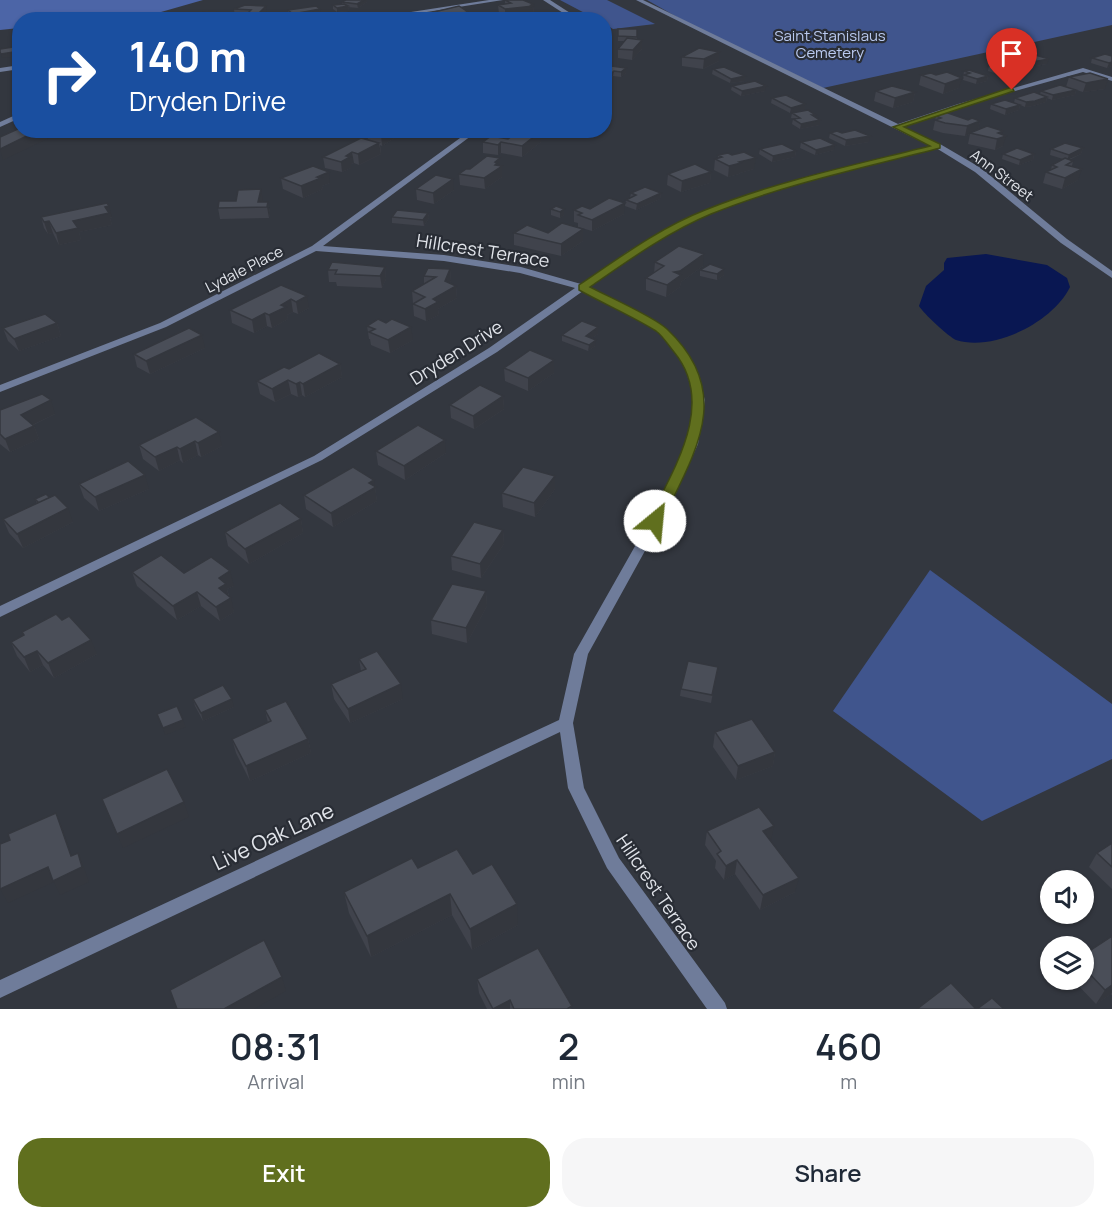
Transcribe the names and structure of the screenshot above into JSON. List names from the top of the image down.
{
  "streets": {
    "street": [
      "Ann Street",
      "Hillcrest Terrace",
      "Lydale Place",
      "Dryden Drive",
      "Live Oak Lane"
    ]
  },
  "crossings": [
    ["Ann Street", "Dryden Drive"],
    ["Hillcrest Terrace", "Lydale Place"],
    ["Hillcrest Terrace", "Dryden Drive"],
    ["Hillcrest Terrace", "Live Oak Lane"]
  ],
  "parks": ["Saint Stanislaus Cemetery"],
  "page": {
    "turn": ["140 m", "Dryden Drive"],
    "eta": [
      "08:31",
      "Arrival",
      "2",
      "min",
      "460",
      "m"
    ],
    "buttons": ["Exit", "Share"]
  }
}
